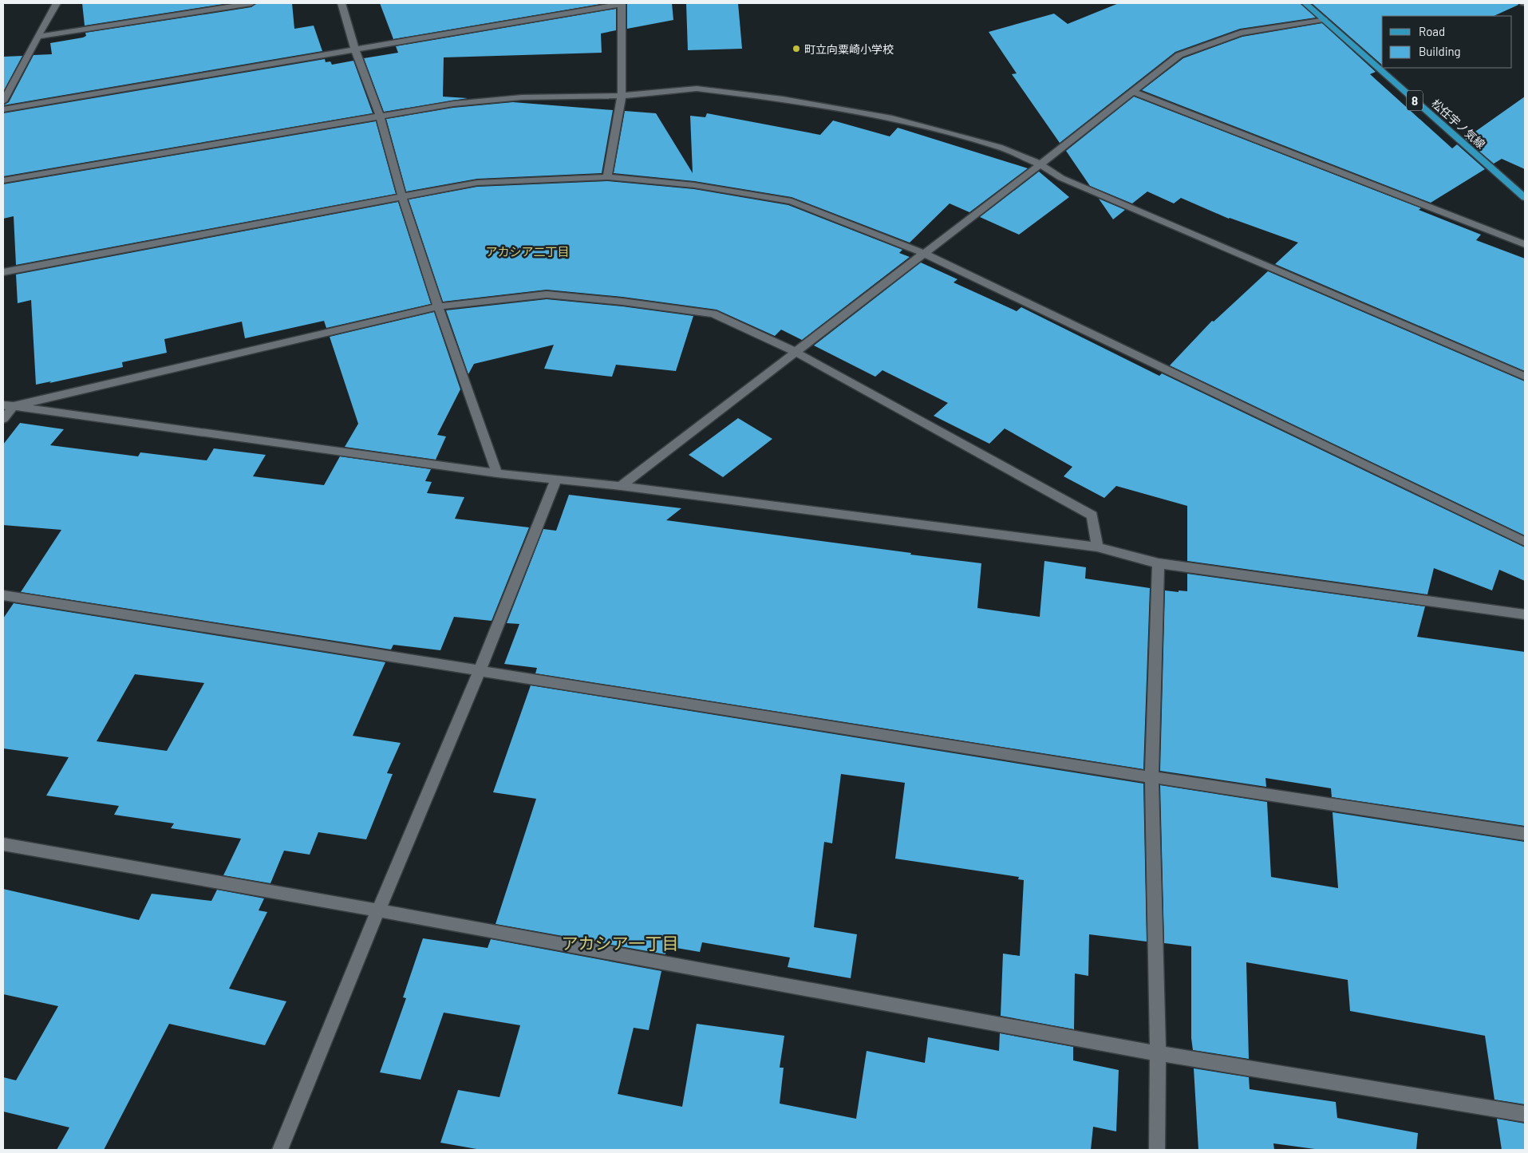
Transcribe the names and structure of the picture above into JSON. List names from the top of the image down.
{
  "streets": {
    "main road": ["8", "松任宇ノ気線"]
  },
  "districts": ["アカシア二丁目", "アカシア一丁目"],
  "places": ["町立向粟崎小学校"],
  "legend": ["Road", "Building"]
}
